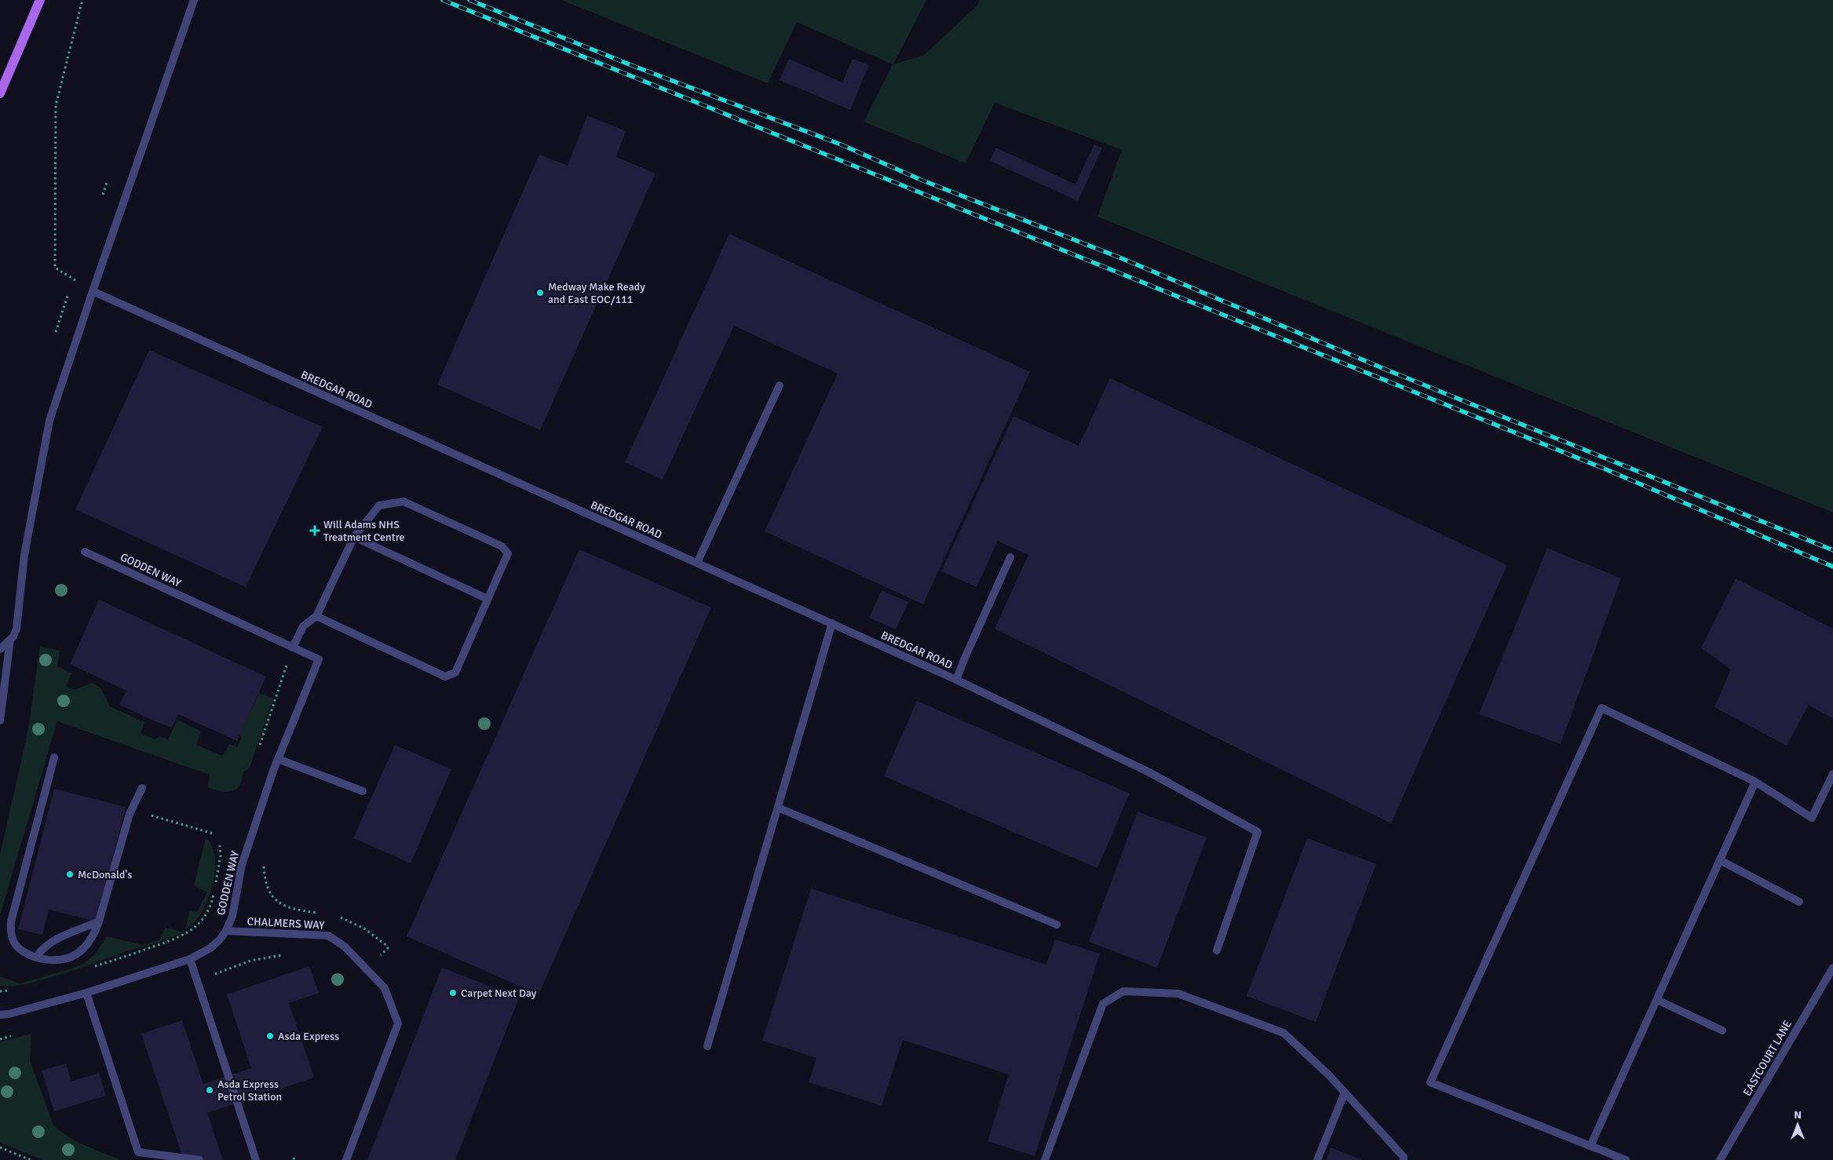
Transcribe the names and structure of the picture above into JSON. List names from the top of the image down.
{
  "streets": {
    "street": [
      "BREDGAR ROAD",
      "GODDEN WAY",
      "CHALMERS WAY",
      "EASTCOURT LANE"
    ]
  },
  "crossings": [
    ["GODDEN WAY", "CHALMERS WAY"]
  ],
  "places": {
    "other": [
      "Medway Make Ready and East EOC/111",
      "McDonald's",
      "Carpet Next Day",
      "Asda Express",
      "Asda Express Petrol Station"
    ],
    "health": ["Will Adams NHS Treatment Centre"]
  },
  "north": "top"
}
